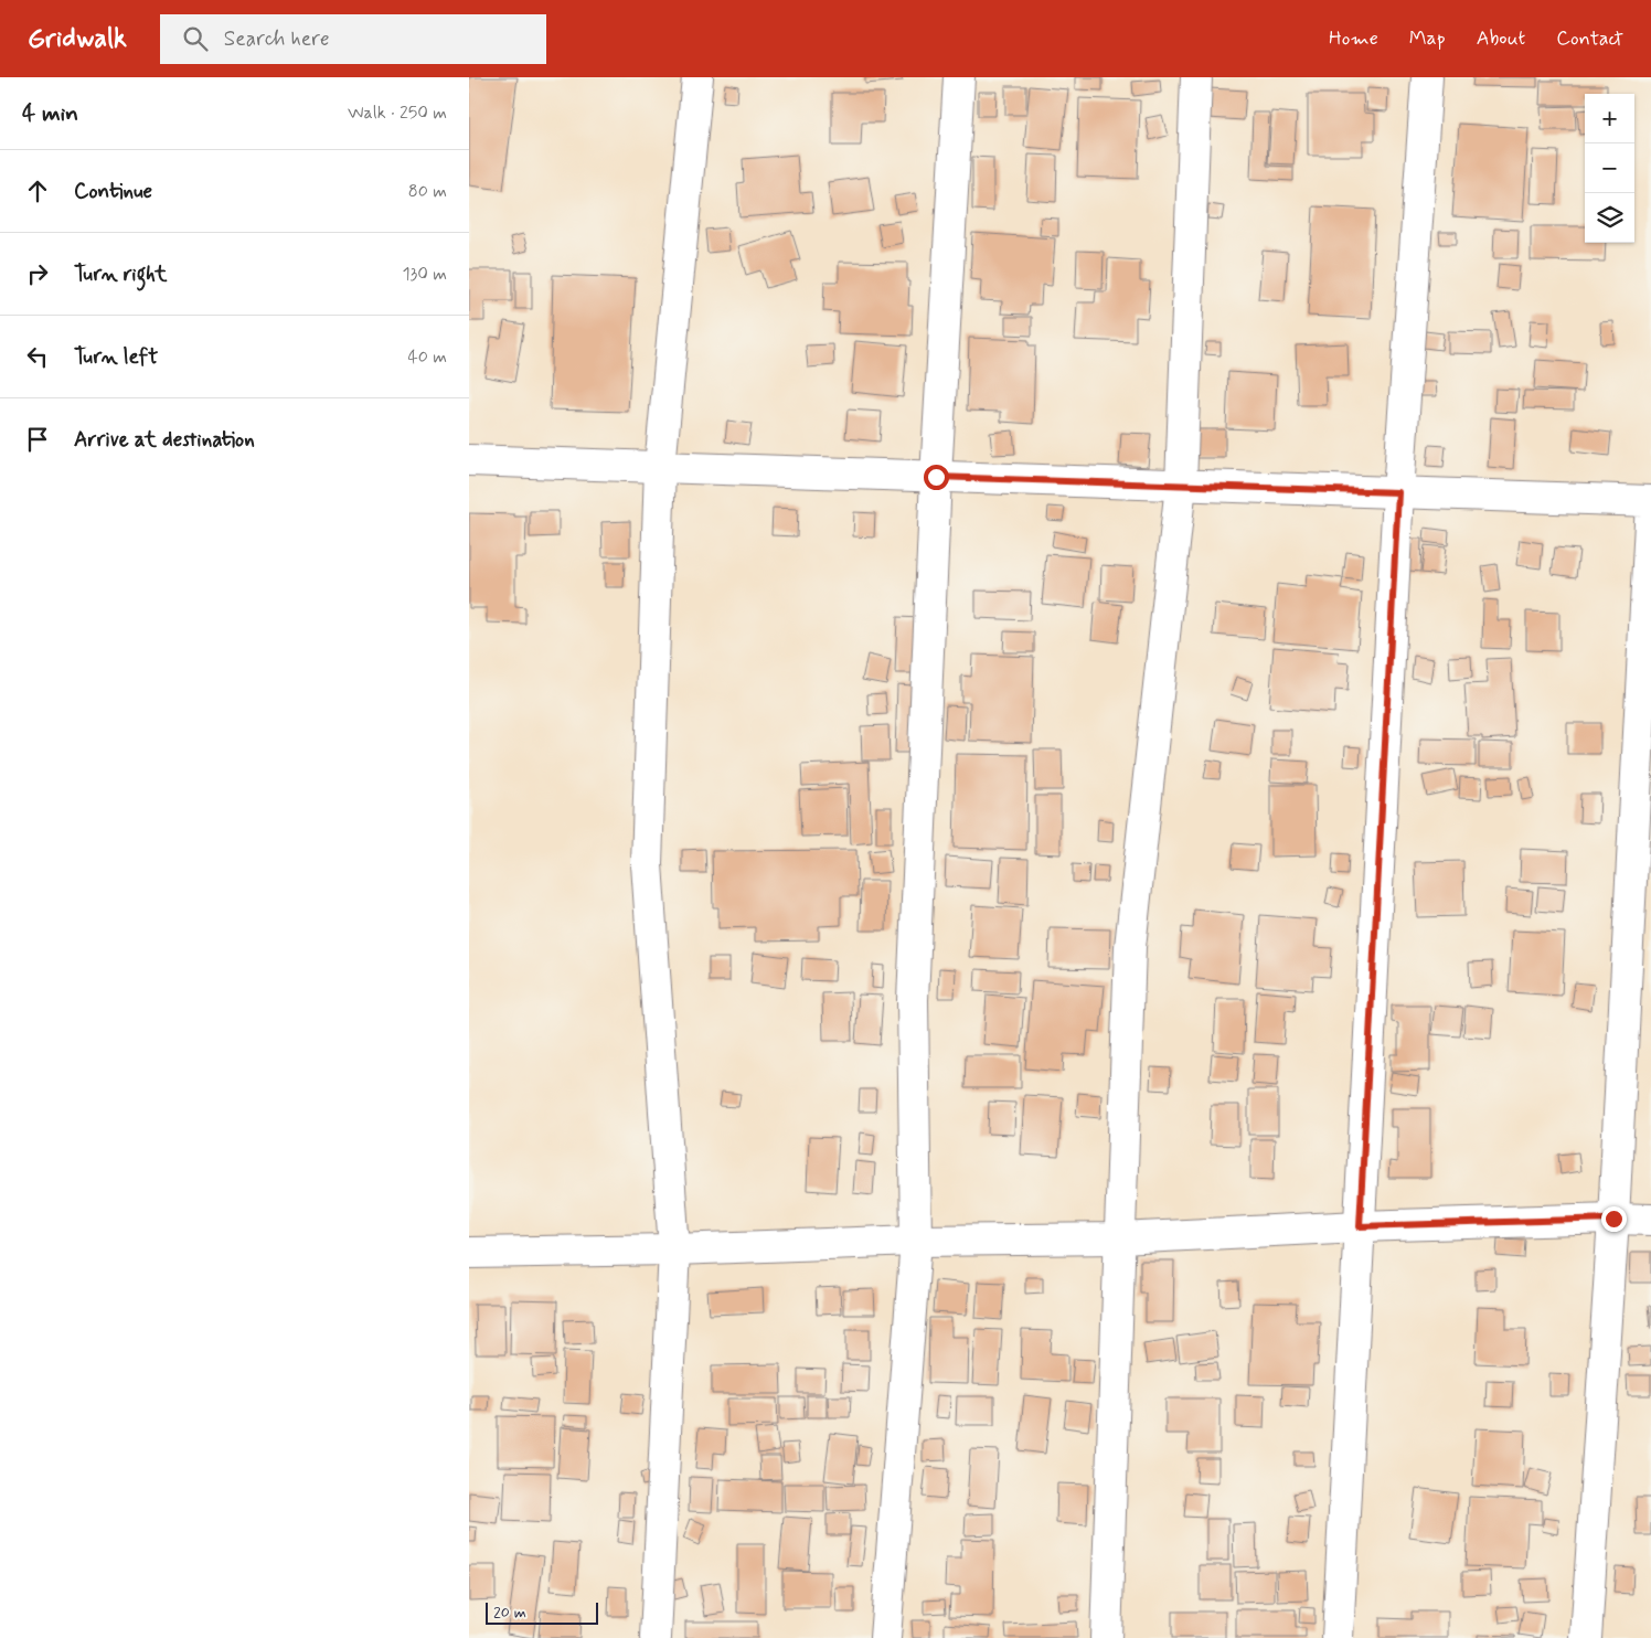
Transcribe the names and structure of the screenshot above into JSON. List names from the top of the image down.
{
  "scale_bar": "20 m",
  "page": {
    "header": "Gridwalk",
    "search": "Search here",
    "nav": [
      "Home",
      "Map",
      "About",
      "Contact"
    ],
    "heading": ["4 min", "Walk · 250 m"],
    "map_buttons": ["+", "−"],
    "list": [
      ["Continue", "80 m"],
      ["Turn right", "130 m"],
      ["Turn left", "40 m"],
      "Arrive at destination"
    ],
    "scale": "20 m"
  }
}
